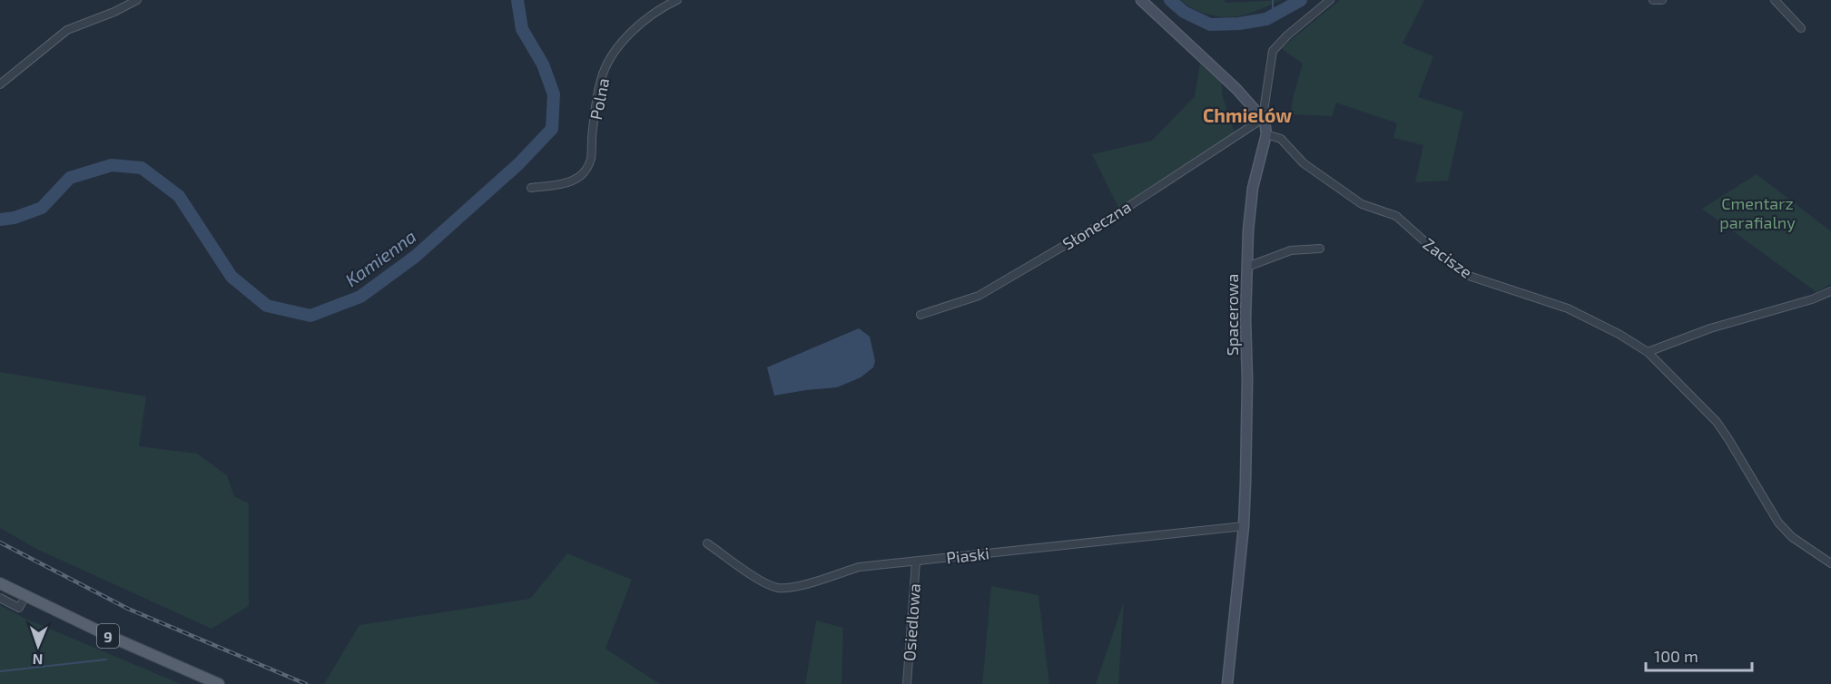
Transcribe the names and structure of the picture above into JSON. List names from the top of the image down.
{
  "streets": {
    "main road": ["9"],
    "street": [
      "Polna",
      "Słoneczna",
      "Zacisze",
      "Spacerowa",
      "Piaski",
      "Osiedlowa"
    ]
  },
  "crossings": [
    ["Słoneczna", "Spacerowa"],
    ["Zacisze", "Spacerowa"],
    ["Spacerowa", "Piaski"],
    ["Piaski", "Osiedlowa"]
  ],
  "districts": ["Chmielów"],
  "water": ["Kamienna"],
  "parks": ["Cmentarz parafialny"],
  "scale_bar": "100 m",
  "north": "bottom"
}
